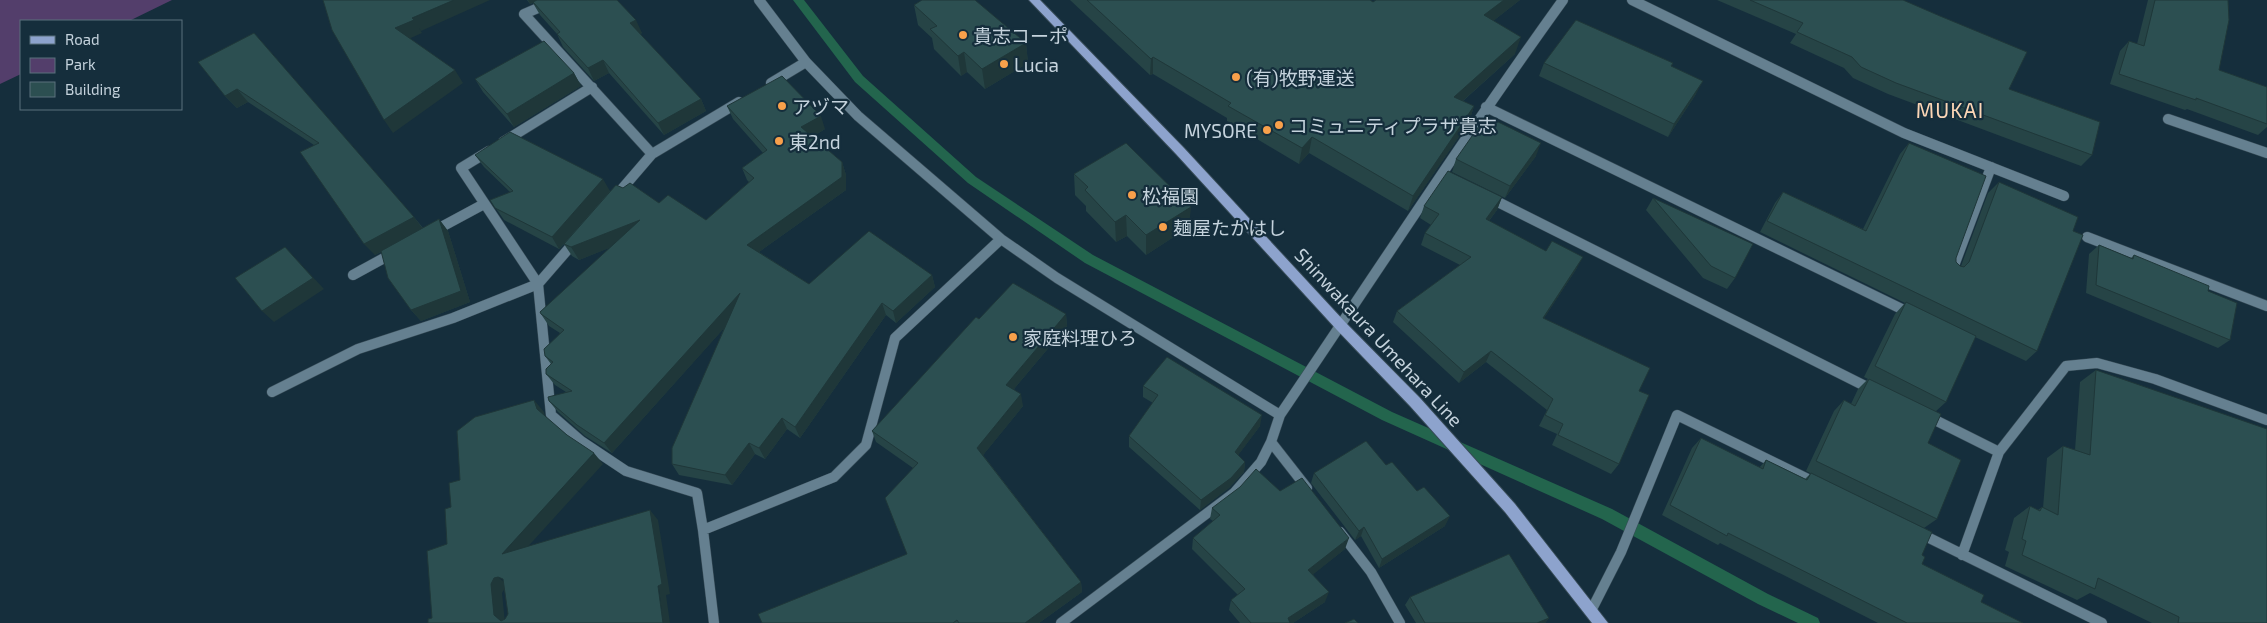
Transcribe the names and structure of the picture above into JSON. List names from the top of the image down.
{
  "streets": {
    "main road": ["Shinwakaura Umehara Line"]
  },
  "districts": ["MUKAI"],
  "places": [
    "貴志コーポ",
    "Lucia",
    "(有)牧野運送",
    "アヅマ",
    "コミュニティプラザ貴志",
    "MYSORE",
    "東2nd",
    "松福園",
    "麺屋たかはし",
    "家庭料理ひろ"
  ],
  "legend": ["Road", "Park", "Building"]
}
